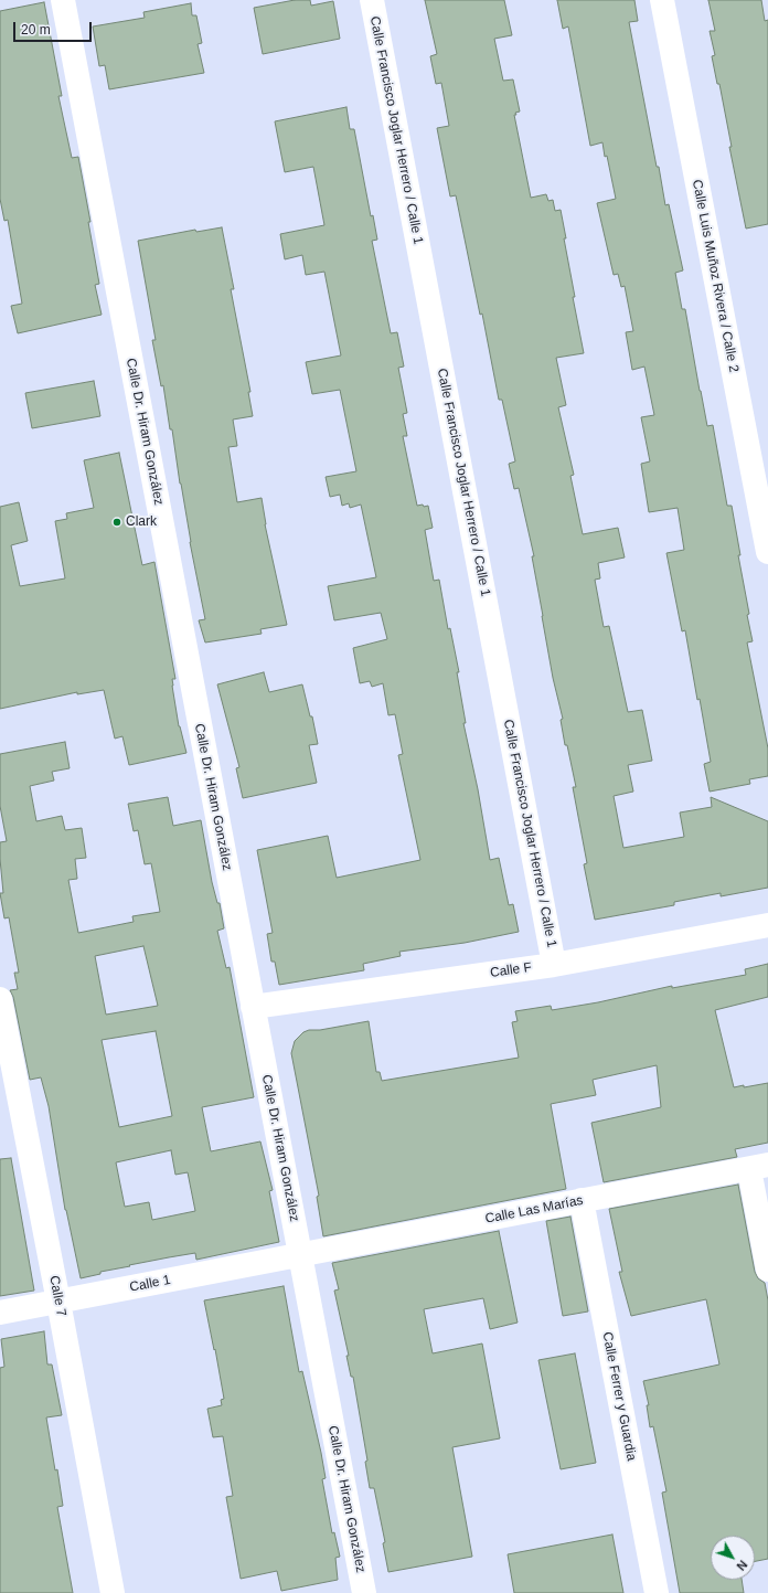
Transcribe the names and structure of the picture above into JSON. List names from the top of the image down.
{
  "streets": {
    "street": [
      "Calle Francisco Joglar Herrero / Calle 1",
      "Calle Luis Muñoz Rivera / Calle 2",
      "Calle Dr. Hiram González",
      "Calle F",
      "Calle Las Marías",
      "Calle 1",
      "Calle 7",
      "Calle Ferrer y Guardia"
    ]
  },
  "crossings": [
    ["Calle Francisco Joglar Herrero / Calle 1", "Calle F"],
    ["Calle Dr. Hiram González", "Calle F"],
    ["Calle Dr. Hiram González", "Calle Las Marías"],
    ["Calle Dr. Hiram González", "Calle 1"],
    ["Calle Las Marías", "Calle 1"],
    ["Calle Las Marías", "Calle Ferrer y Guardia"],
    ["Calle 1", "Calle 7"]
  ],
  "places": ["Clark"],
  "scale_bar": "20 m",
  "north": "bottom right"
}
